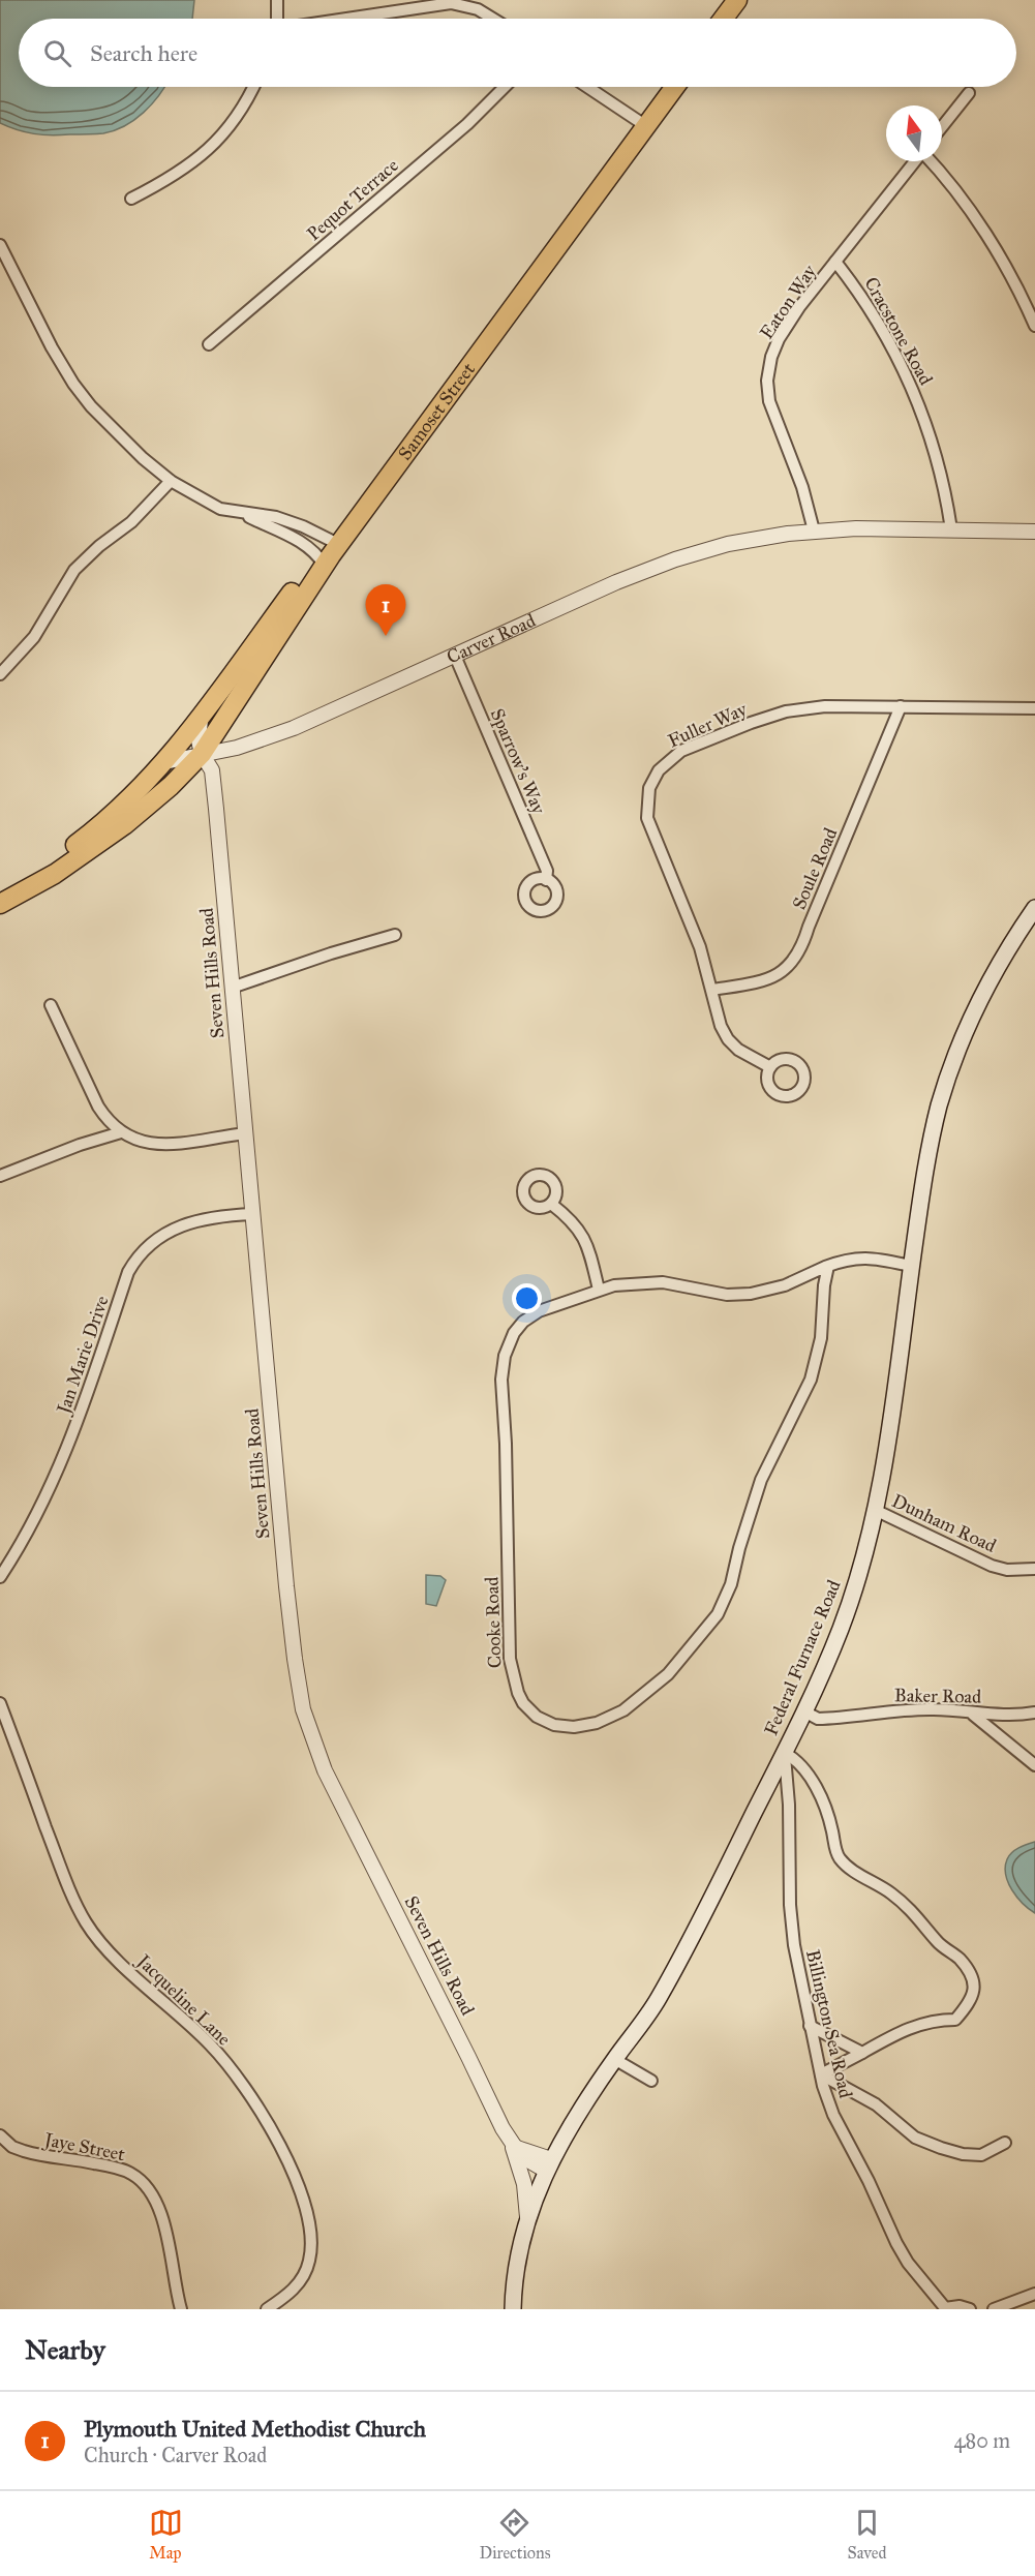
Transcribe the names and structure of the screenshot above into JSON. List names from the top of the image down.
{
  "streets": {
    "highway": ["Samoset Street"],
    "main road": ["Federal Furnace Road"],
    "street": [
      "Pequot Terrace",
      "Eaton Way",
      "Cracstone Road",
      "Carver Road",
      "Fuller Way",
      "Sparrow's Way",
      "Soule Road",
      "Seven Hills Road",
      "Jan Marie Drive",
      "Dunham Road",
      "Cooke Road",
      "Baker Road",
      "Jacqueline Lane",
      "Billington Sea Road",
      "Jaye Street"
    ]
  },
  "crossings": [
    ["Eaton Way", "Cracstone Road"],
    ["Eaton Way", "Carver Road"],
    ["Cracstone Road", "Carver Road"],
    ["Samoset Street", "Carver Road"],
    ["Samoset Street", "Seven Hills Road"],
    ["Carver Road", "Sparrow's Way"],
    ["Carver Road", "Seven Hills Road"],
    ["Fuller Way", "Soule Road"],
    ["Seven Hills Road", "Jan Marie Drive"],
    ["Seven Hills Road", "Federal Furnace Road"],
    ["Dunham Road", "Federal Furnace Road"],
    ["Cooke Road", "Federal Furnace Road"],
    ["Federal Furnace Road", "Baker Road"],
    ["Federal Furnace Road", "Billington Sea Road"]
  ],
  "north": "top",
  "page": {
    "search": "Search here",
    "pins": "1",
    "heading": "Nearby",
    "list": [
      {
        "mark": "1",
        "name": "Plymouth United Methodist Church",
        "note": "Church · Carver Road",
        "value": "480 m"
      }
    ],
    "nav": ["Map", "Directions", "Saved"]
  }
}
